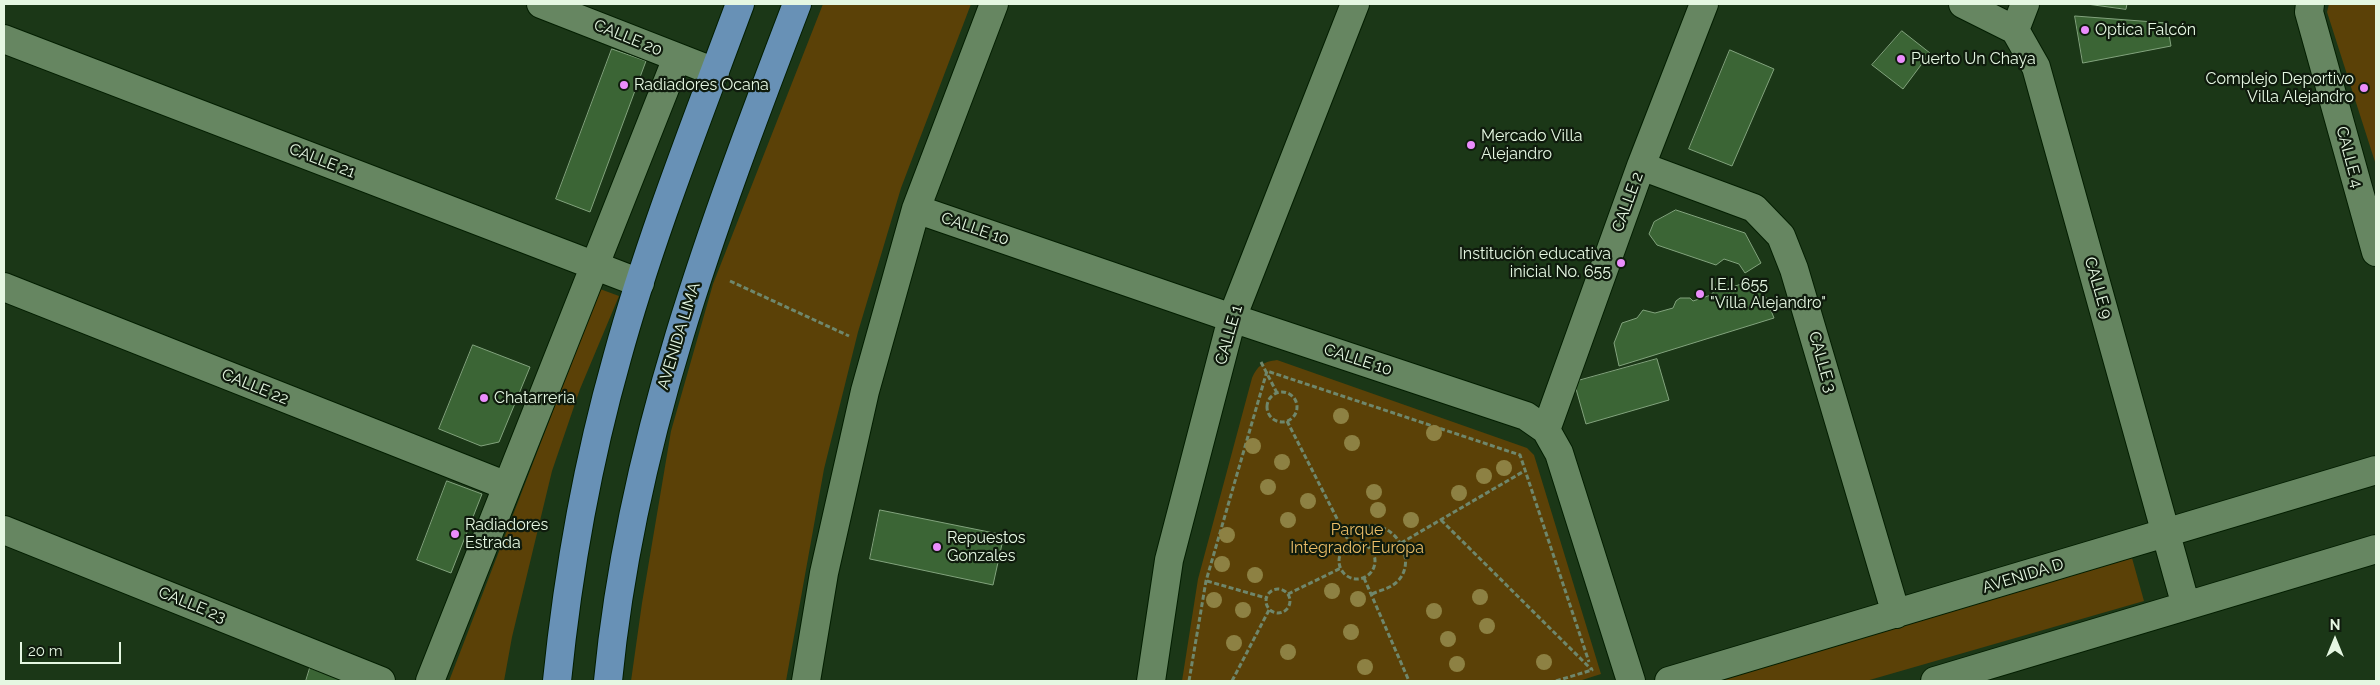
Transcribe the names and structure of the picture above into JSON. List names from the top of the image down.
{
  "streets": {
    "main road": ["AVENIDA LIMA"],
    "street": [
      "CALLE 20",
      "CALLE 4",
      "CALLE 21",
      "CALLE 2",
      "CALLE 10",
      "CALLE 9",
      "CALLE 1",
      "CALLE 3",
      "CALLE 22",
      "AVENIDA D",
      "CALLE 23"
    ]
  },
  "crossings": [
    ["CALLE 2", "CALLE 10"],
    ["CALLE 2", "CALLE 3"],
    ["CALLE 10", "CALLE 1"],
    ["CALLE 9", "AVENIDA D"],
    ["CALLE 3", "AVENIDA D"]
  ],
  "parks": ["Parque Integrador Europa"],
  "places": [
    "Optica Falcón",
    "Puerto Un Chaya",
    "Radiadores Ocana",
    "Complejo Deportivo Villa Alejandro",
    "Mercado Villa Alejandro",
    "Institución educativa inicial No. 655",
    "I.E.I. 655 \"Villa Alejandro\"",
    "Chatarreria",
    "Radiadores Estrada",
    "Repuestos Gonzales"
  ],
  "scale_bar": "20 m",
  "north": "top"
}
